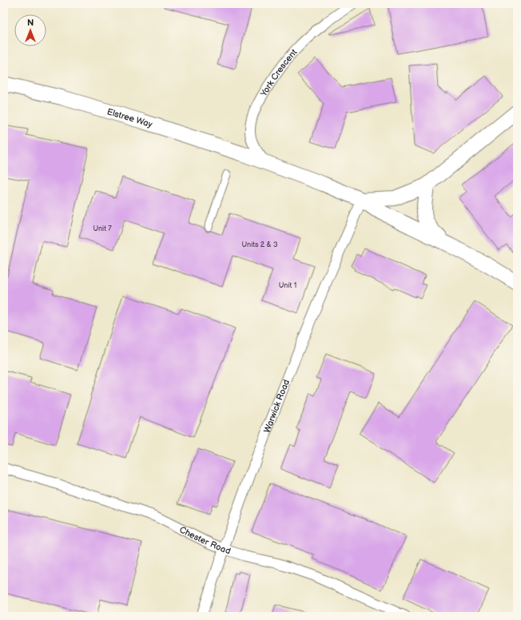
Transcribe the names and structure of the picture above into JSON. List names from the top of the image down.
{
  "streets": {
    "main road": ["Elstree Way"],
    "street": ["York Crescent", "Warwick Road", "Chester Road"]
  },
  "crossings": [
    ["York Crescent", "Elstree Way"],
    ["Elstree Way", "Warwick Road"],
    ["Warwick Road", "Chester Road"]
  ],
  "house_numbers": ["Unit 7", "Units 2 & 3", "Unit 1"],
  "north": "top"
}
